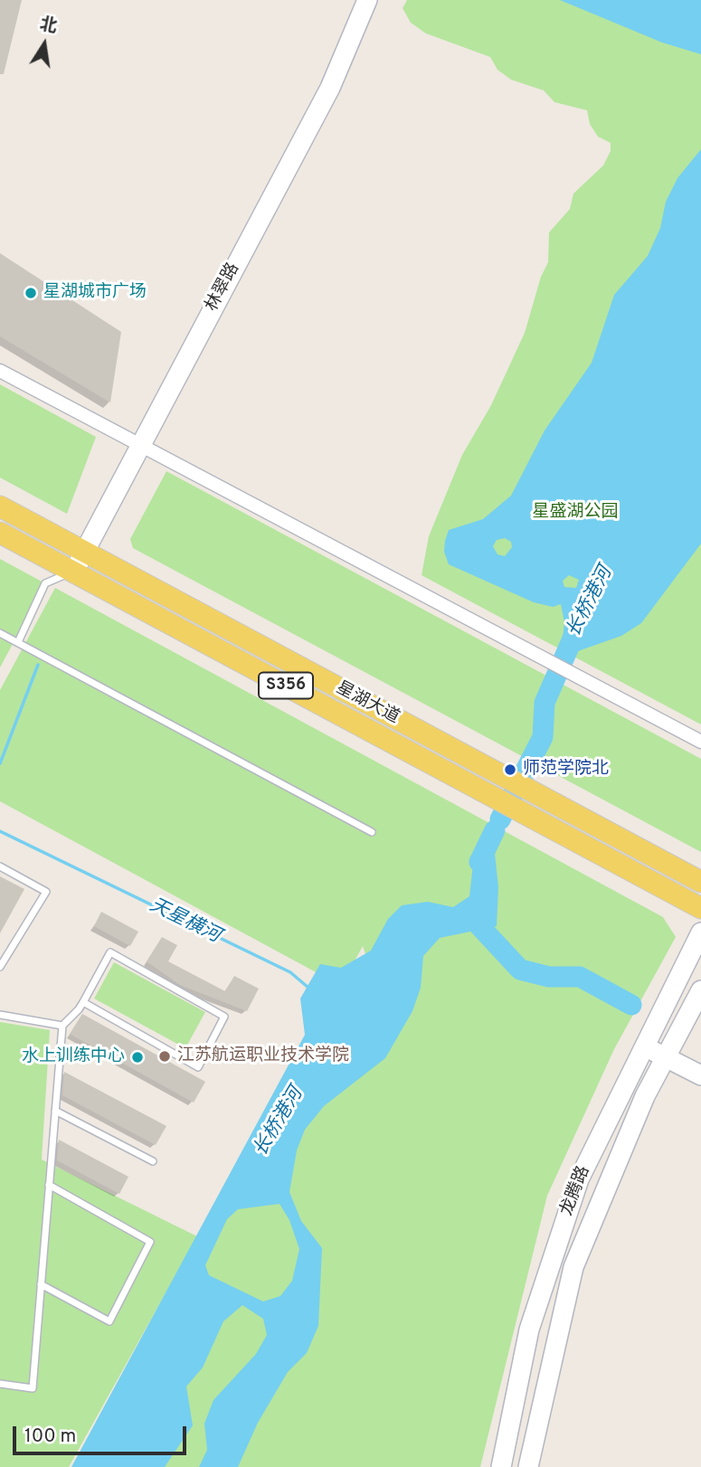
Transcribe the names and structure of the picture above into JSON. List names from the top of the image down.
{
  "streets": {
    "main road": [
      "林翠路",
      "S356",
      "星湖大道",
      "龙腾路"
    ]
  },
  "crossings": [
    ["林翠路", "星湖大道"]
  ],
  "water": ["长桥港河", "天星横河"],
  "parks": ["星盛湖公园"],
  "places": [
    "星湖城市广场",
    "师范学院北",
    "江苏航运职业技术学院",
    "水上训练中心"
  ],
  "scale_bar": "100 m",
  "north": "top"
}
